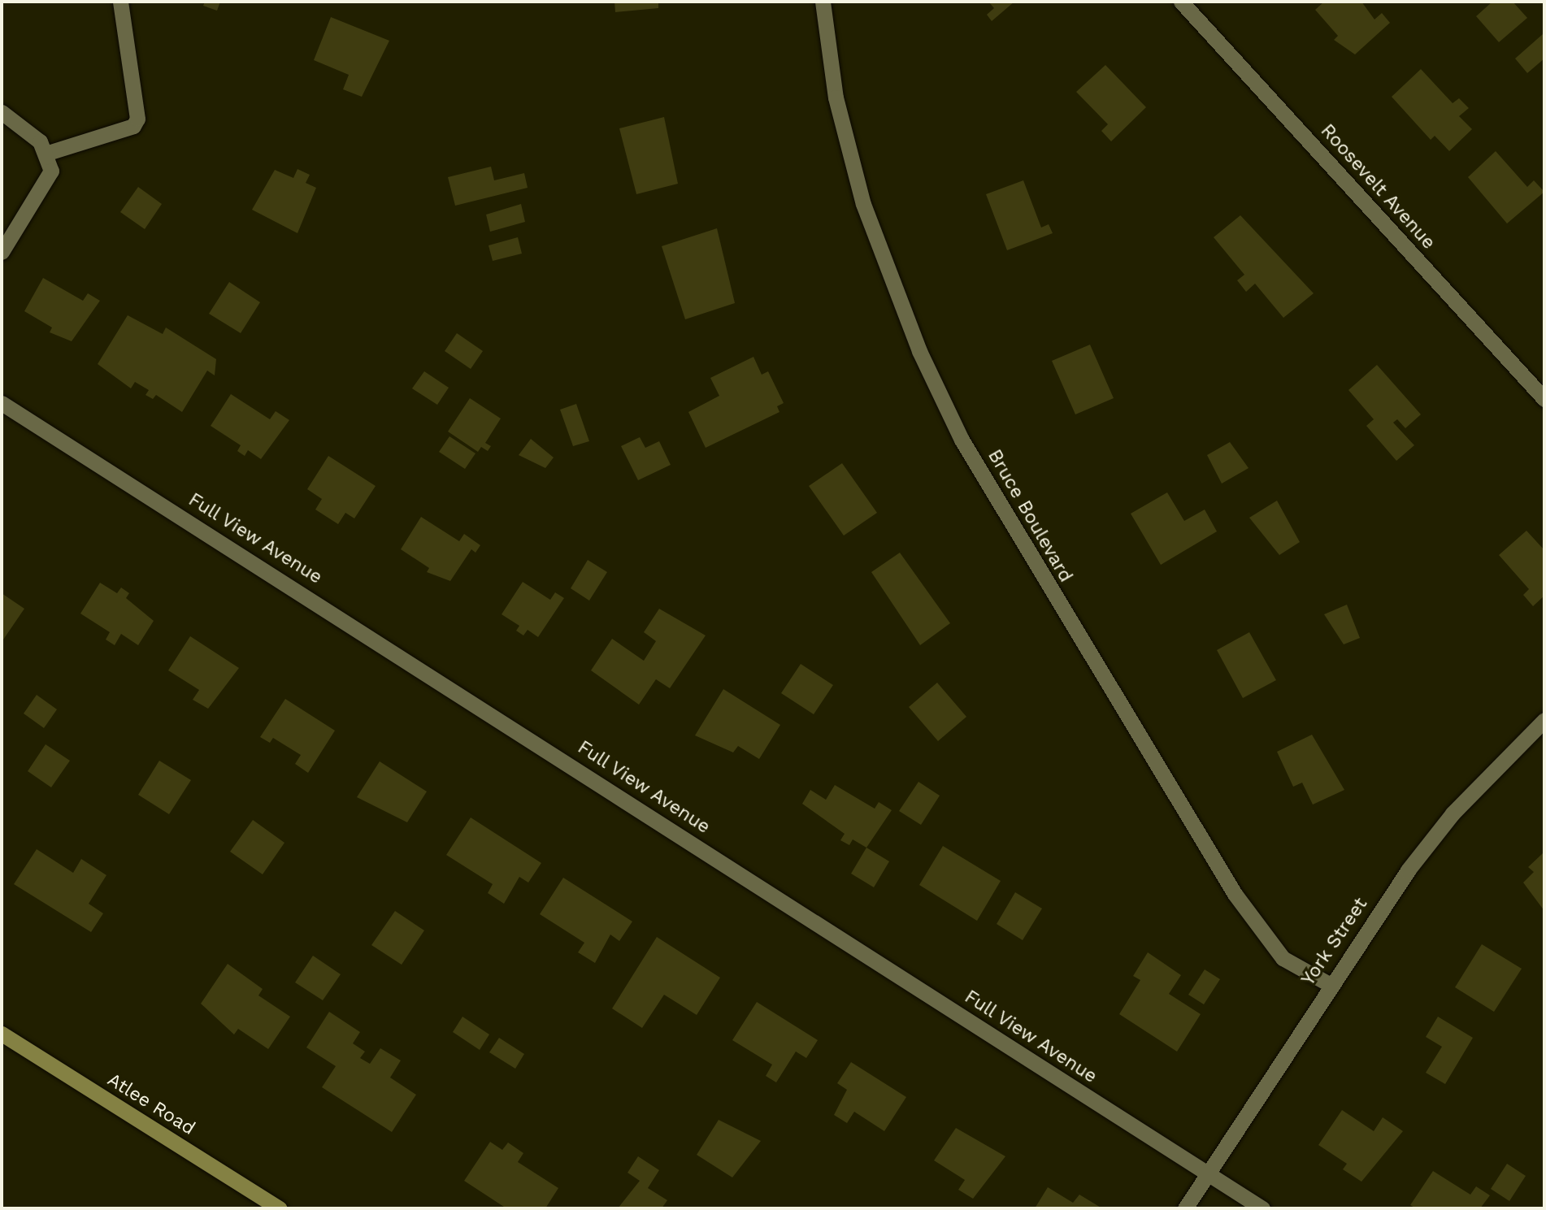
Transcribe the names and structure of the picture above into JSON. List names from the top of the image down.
{
  "streets": {
    "main road": ["Atlee Road"],
    "street": [
      "Roosevelt Avenue",
      "Bruce Boulevard",
      "Full View Avenue",
      "York Street"
    ]
  },
  "crossings": [
    ["Bruce Boulevard", "York Street"],
    ["Full View Avenue", "York Street"]
  ]
}
